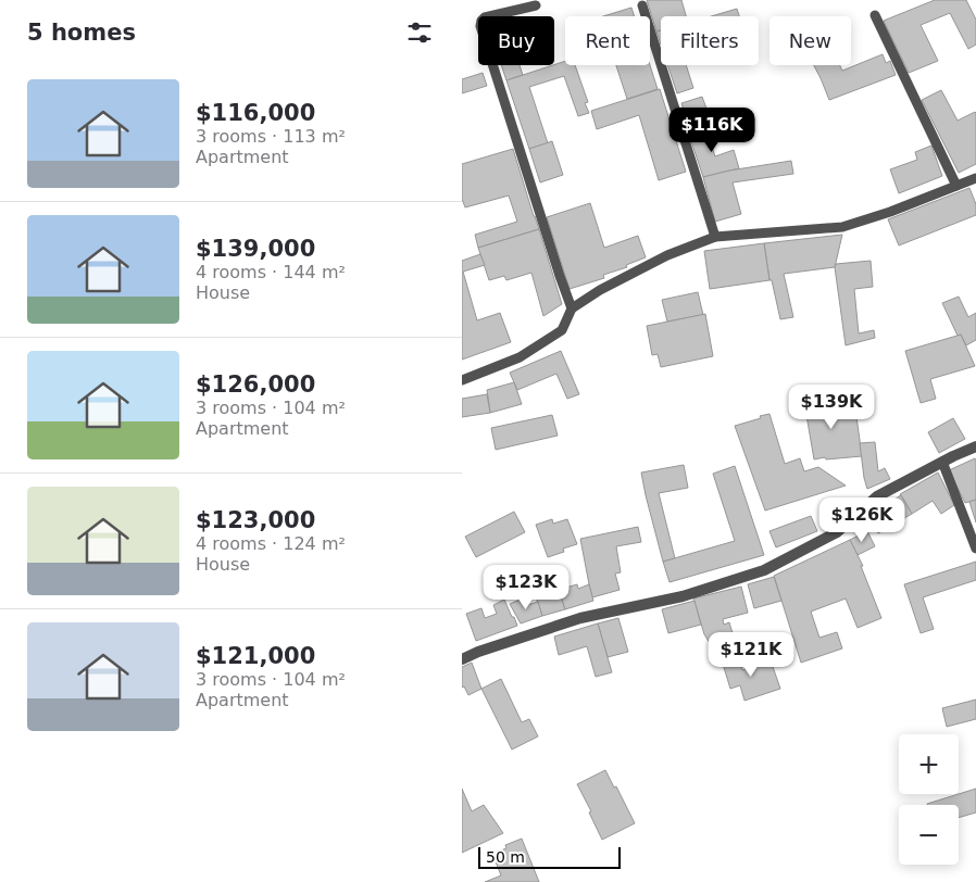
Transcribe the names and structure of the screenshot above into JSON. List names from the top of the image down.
{
  "scale_bar": "50 m",
  "page": {
    "heading": "5 homes",
    "chip": [
      "Buy",
      "Rent",
      "Filters",
      "New"
    ],
    "list": [
      {
        "name": "$116,000",
        "note": "3 rooms · 113 m² · Apartment"
      },
      {
        "name": "$139,000",
        "note": "4 rooms · 144 m² · House"
      },
      {
        "name": "$126,000",
        "note": "3 rooms · 104 m² · Apartment"
      },
      {
        "name": "$123,000",
        "note": "4 rooms · 124 m² · House"
      },
      {
        "name": "$121,000",
        "note": "3 rooms · 104 m² · Apartment"
      }
    ],
    "price": [
      "$116K",
      "$139K",
      "$126K",
      "$123K",
      "$121K"
    ],
    "map_buttons": ["+", "−"],
    "scale": "50 m"
  }
}
